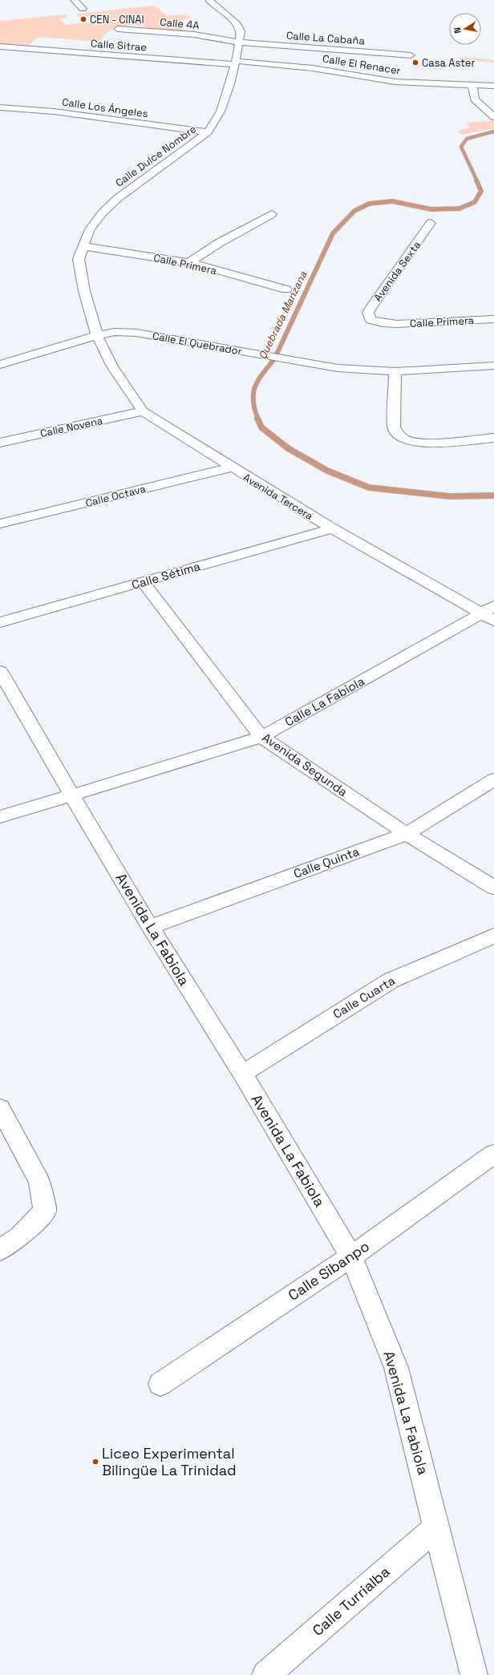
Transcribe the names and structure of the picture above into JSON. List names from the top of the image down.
{
  "streets": {
    "street": [
      "Calle 4A",
      "Calle La Cabaña",
      "Calle Sitrae",
      "Calle El Renacer",
      "Calle Los Ángeles",
      "Calle Dulce Nombre",
      "Calle Primera",
      "Avenida Sexta",
      "Calle El Quebrador",
      "Calle Novena",
      "Calle Octava",
      "Avenida Tercera",
      "Calle Sétima",
      "Calle La Fabiola",
      "Avenida Segunda",
      "Calle Quinta",
      "Avenida La Fabiola",
      "Calle Cuarta",
      "Calle Sibanpo",
      "Calle Turrialba"
    ]
  },
  "crossings": [
    ["Calle 4A", "Calle La Cabaña"],
    ["Calle 4A", "Calle Dulce Nombre"],
    ["Calle La Cabaña", "Calle Dulce Nombre"],
    ["Calle Sitrae", "Calle El Renacer"],
    ["Calle Sitrae", "Calle Dulce Nombre"],
    ["Calle Los Ángeles", "Calle Dulce Nombre"],
    ["Calle Dulce Nombre", "Calle Primera"],
    ["Calle Dulce Nombre", "Calle El Quebrador"],
    ["Calle Dulce Nombre", "Avenida Tercera"],
    ["Calle Primera", "Avenida Sexta"],
    ["Calle El Quebrador", "Avenida Tercera"],
    ["Calle Novena", "Avenida Tercera"],
    ["Calle Octava", "Avenida Tercera"],
    ["Avenida Tercera", "Calle Sétima"],
    ["Avenida Tercera", "Calle La Fabiola"],
    ["Calle Sétima", "Avenida Segunda"],
    ["Calle La Fabiola", "Avenida Segunda"],
    ["Calle La Fabiola", "Avenida La Fabiola"],
    ["Avenida Segunda", "Calle Quinta"],
    ["Calle Quinta", "Avenida La Fabiola"],
    ["Avenida La Fabiola", "Calle Cuarta"],
    ["Avenida La Fabiola", "Calle Sibanpo"],
    ["Avenida La Fabiola", "Calle Turrialba"]
  ],
  "water": ["Quebrada Manzana"],
  "places": ["CEN - CINAI", "Casa Aster", "Liceo Experimental Bilingüe La Trinidad"],
  "north": "left"
}
